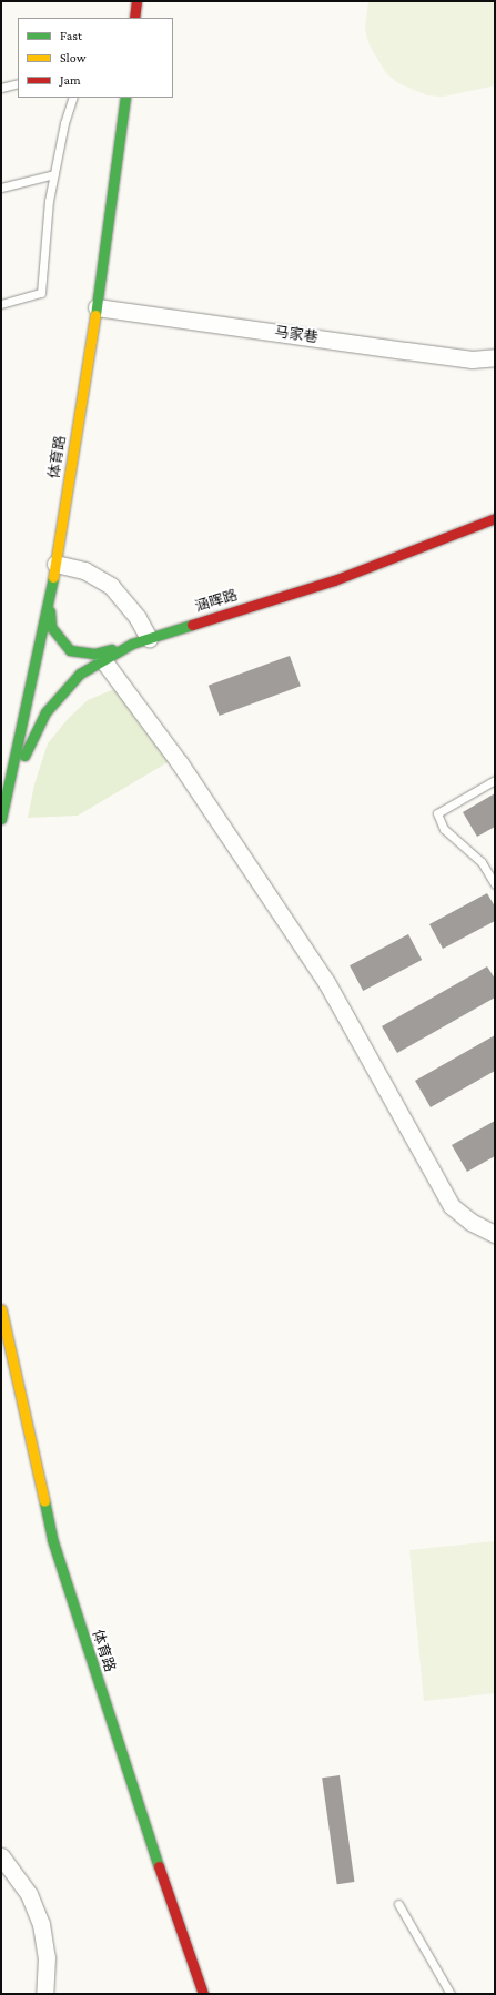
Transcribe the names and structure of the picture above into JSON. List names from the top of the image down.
{
  "streets": {
    "street": ["马家巷", "体育路", "涵晖路"]
  },
  "crossings": [
    ["马家巷", "体育路"],
    ["体育路", "涵晖路"]
  ],
  "legend": ["Fast", "Slow", "Jam"]
}
